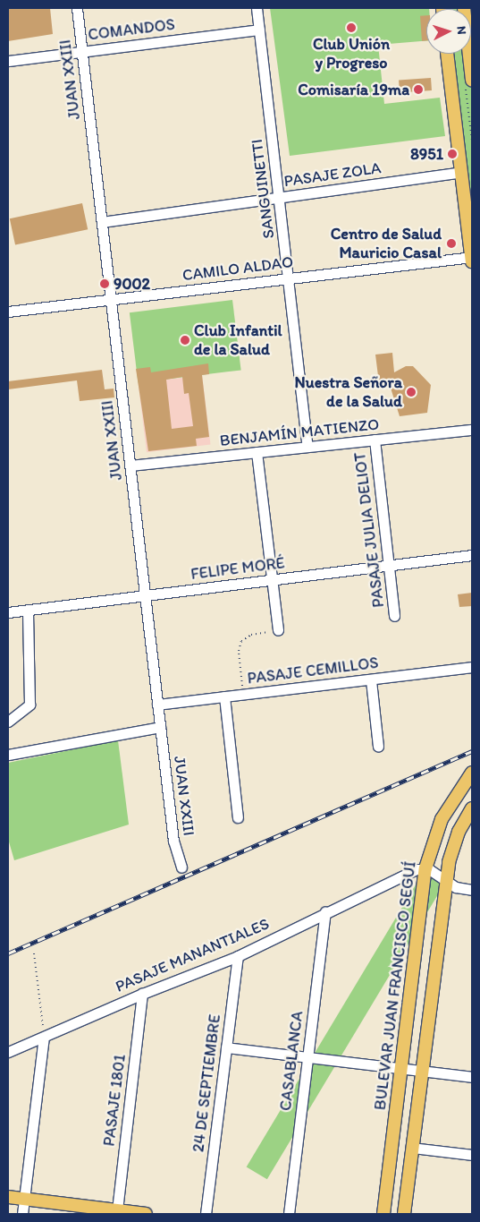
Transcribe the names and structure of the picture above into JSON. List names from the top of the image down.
{
  "streets": {
    "main road": ["BULEVAR JUAN FRANCISCO SEGUÍ"],
    "street": [
      "COMANDOS",
      "JUAN XXIII",
      "PASAJE ZOLA",
      "SANGUINETTI",
      "CAMILO ALDAO",
      "BENJAMÍN MATIENZO",
      "PASAJE JULIA DELIOT",
      "FELIPE MORÉ",
      "PASAJE CEMILLOS",
      "PASAJE MANANTIALES",
      "CASABLANCA",
      "24 DE SEPTIEMBRE",
      "PASAJE 1801"
    ]
  },
  "crossings": [
    ["COMANDOS", "JUAN XXIII"],
    ["COMANDOS", "SANGUINETTI"],
    ["JUAN XXIII", "PASAJE ZOLA"],
    ["JUAN XXIII", "CAMILO ALDAO"],
    ["JUAN XXIII", "BENJAMÍN MATIENZO"],
    ["JUAN XXIII", "FELIPE MORÉ"],
    ["JUAN XXIII", "PASAJE CEMILLOS"],
    ["PASAJE ZOLA", "SANGUINETTI"],
    ["SANGUINETTI", "CAMILO ALDAO"],
    ["SANGUINETTI", "BENJAMÍN MATIENZO"],
    ["BENJAMÍN MATIENZO", "PASAJE JULIA DELIOT"],
    ["PASAJE JULIA DELIOT", "FELIPE MORÉ"],
    ["PASAJE MANANTIALES", "BULEVAR JUAN FRANCISCO SEGUÍ"],
    ["PASAJE MANANTIALES", "CASABLANCA"],
    ["PASAJE MANANTIALES", "24 DE SEPTIEMBRE"],
    ["PASAJE MANANTIALES", "PASAJE 1801"]
  ],
  "places": [
    "Club Unión y Progreso",
    "Comisaría 19ma",
    "8951",
    "Centro de Salud Mauricio Casal",
    "9002",
    "Club Infantil de la Salud",
    "Nuestra Señora de la Salud"
  ],
  "north": "right"
}
